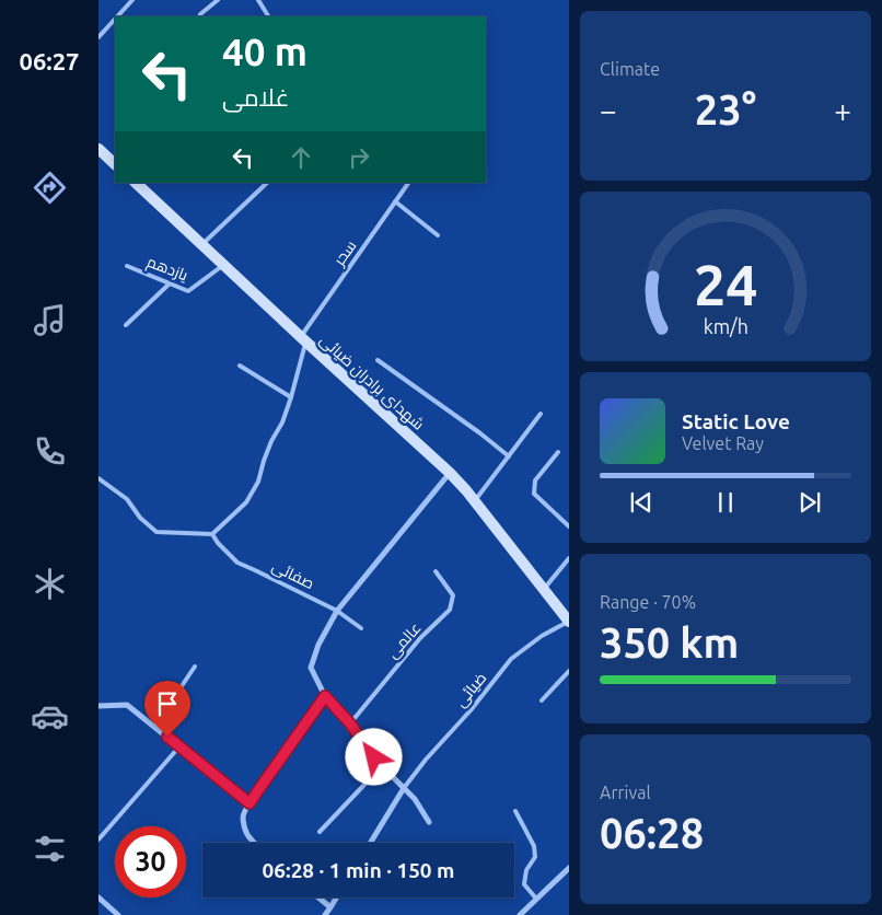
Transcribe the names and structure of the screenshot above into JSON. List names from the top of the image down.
{
  "streets": {
    "main road": ["شهدای برادران ضیائی"],
    "lane": [
      "سحر",
      "یازدهم",
      "صفائی",
      "عالمی",
      "ضیائی"
    ]
  },
  "crossings": [
    ["سحر", "شهدای برادران ضیائی"],
    ["یازدهم", "شهدای برادران ضیائی"],
    ["شهدای برادران ضیائی", "ضیائی"]
  ],
  "page": {
    "tabs": "06:27",
    "tile": [
      "Climate",
      ["Range · 70%", "350 km"],
      ["Arrival", "06:28"]
    ],
    "turn": ["40 m", "غلامی"],
    "heat": ["−", "23°", "+"],
    "song": ["Static Love", "Velvet Ray"],
    "limit": "30",
    "trip": "06:28 · 1 min · 150 m",
    "gauge": ["24", "km/h"]
  }
}
